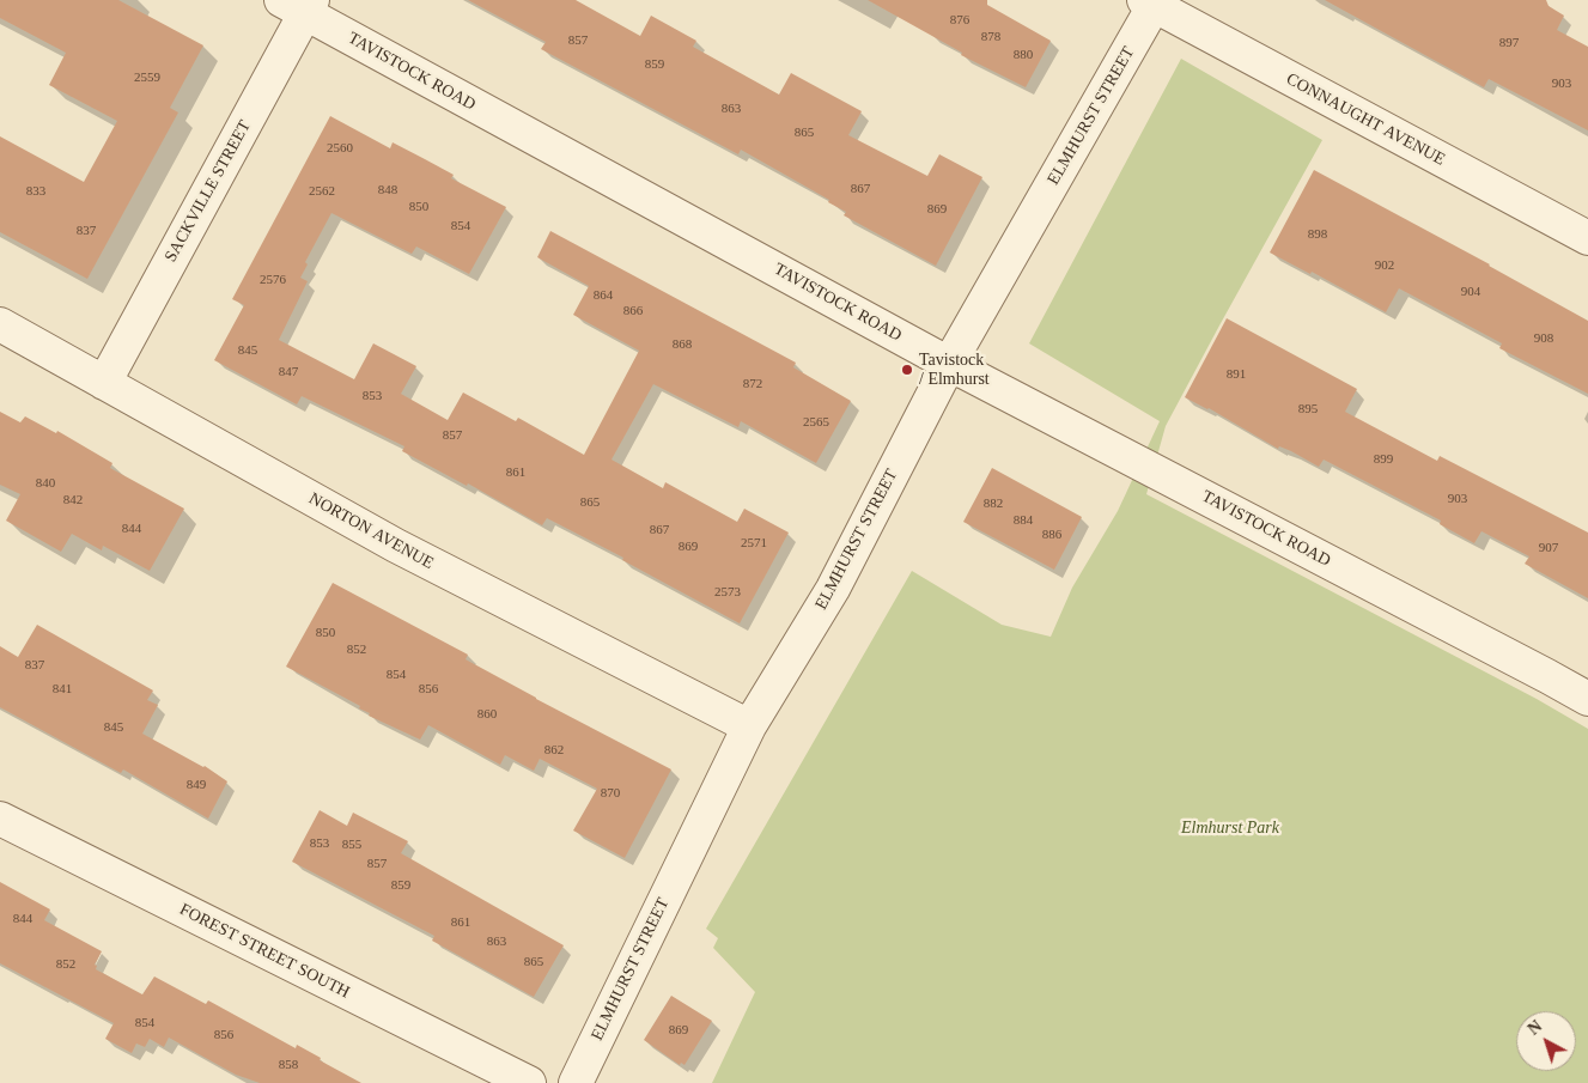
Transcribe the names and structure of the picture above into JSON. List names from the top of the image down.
{
  "streets": {
    "street": [
      "TAVISTOCK ROAD",
      "ELMHURST STREET",
      "CONNAUGHT AVENUE",
      "SACKVILLE STREET",
      "NORTON AVENUE",
      "FOREST STREET SOUTH"
    ]
  },
  "crossings": [
    ["TAVISTOCK ROAD", "ELMHURST STREET"],
    ["TAVISTOCK ROAD", "SACKVILLE STREET"],
    ["ELMHURST STREET", "CONNAUGHT AVENUE"],
    ["ELMHURST STREET", "NORTON AVENUE"],
    ["SACKVILLE STREET", "NORTON AVENUE"]
  ],
  "parks": ["Elmhurst Park"],
  "places": ["Tavistock / Elmhurst"],
  "house_numbers": [
    "876",
    "878",
    "857",
    "897",
    "880",
    "859",
    "2559",
    "903",
    "863",
    "865",
    "2560",
    "867",
    "848",
    "833",
    "2562",
    "850",
    "869",
    "854",
    "837",
    "898",
    "902",
    "2576",
    "904",
    "864",
    "866",
    "908",
    "868",
    "845",
    "847",
    "891",
    "872",
    "853",
    "895",
    "2565",
    "857",
    "899",
    "861",
    "840",
    "903",
    "842",
    "865",
    "882",
    "884",
    "844",
    "867",
    "886",
    "2571",
    "869",
    "907",
    "2573",
    "850",
    "852",
    "837",
    "854",
    "841",
    "856",
    "860",
    "845",
    "862",
    "849",
    "870",
    "853",
    "855",
    "857",
    "859",
    "844",
    "861",
    "863",
    "865",
    "852",
    "854",
    "869",
    "856",
    "858"
  ],
  "north": "top left"
}
